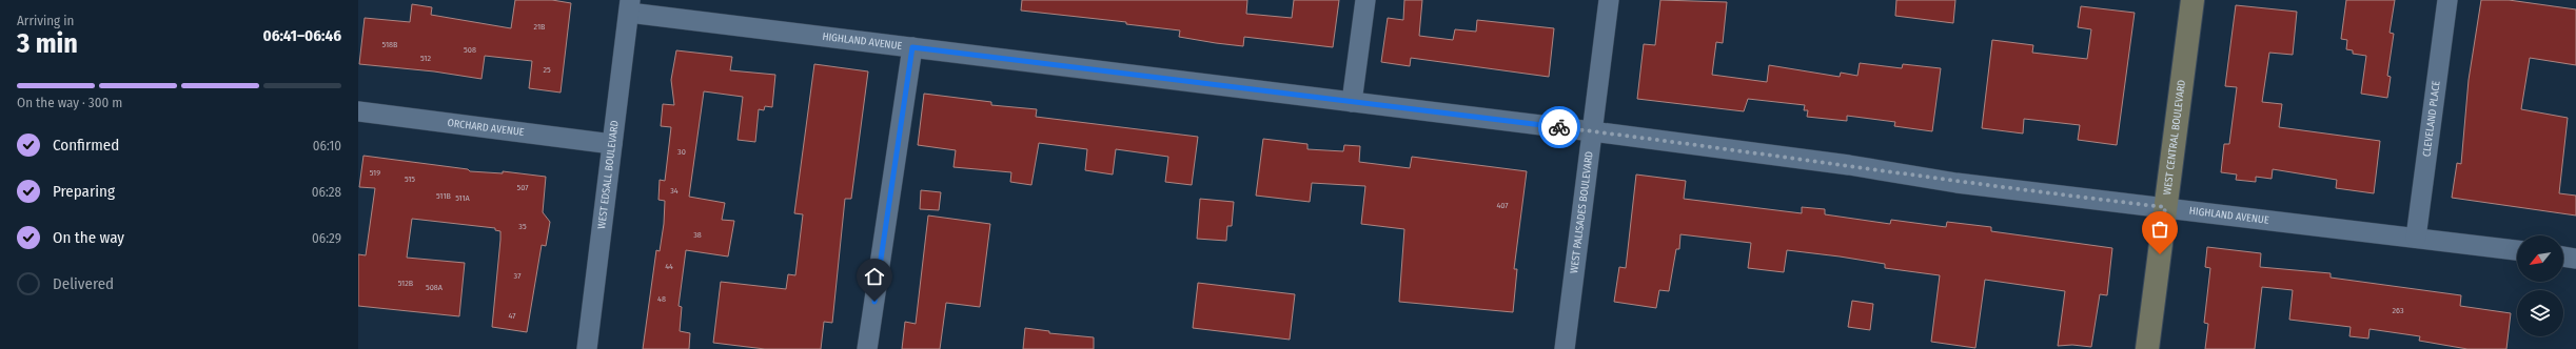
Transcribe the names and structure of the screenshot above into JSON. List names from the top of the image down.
{
  "streets": {
    "main road": ["WEST CENTRAL BOULEVARD"],
    "street": [
      "HIGHLAND AVENUE",
      "CLEVELAND PLACE",
      "ORCHARD AVENUE",
      "WEST EDSALL BOULEVARD",
      "WEST PALISADES BOULEVARD"
    ]
  },
  "crossings": [
    ["HIGHLAND AVENUE", "CLEVELAND PLACE"],
    ["HIGHLAND AVENUE", "WEST CENTRAL BOULEVARD"],
    ["HIGHLAND AVENUE", "WEST EDSALL BOULEVARD"],
    ["HIGHLAND AVENUE", "WEST PALISADES BOULEVARD"],
    ["ORCHARD AVENUE", "WEST EDSALL BOULEVARD"]
  ],
  "house_numbers": [
    "21B",
    "518B",
    "508",
    "512",
    "25",
    "30",
    "519",
    "515",
    "507",
    "34",
    "511B",
    "511A",
    "407",
    "35",
    "38",
    "44",
    "37",
    "512B",
    "508A",
    "48",
    "263",
    "47"
  ],
  "north": "bottom left",
  "page": {
    "heading": ["3 min", "Arriving in", "06:41–06:46"],
    "bar": "On the way · 300 m",
    "list": [
      ["Confirmed", "06:10"],
      ["Preparing", "06:28"],
      ["On the way", "06:29"],
      "Delivered"
    ]
  }
}
